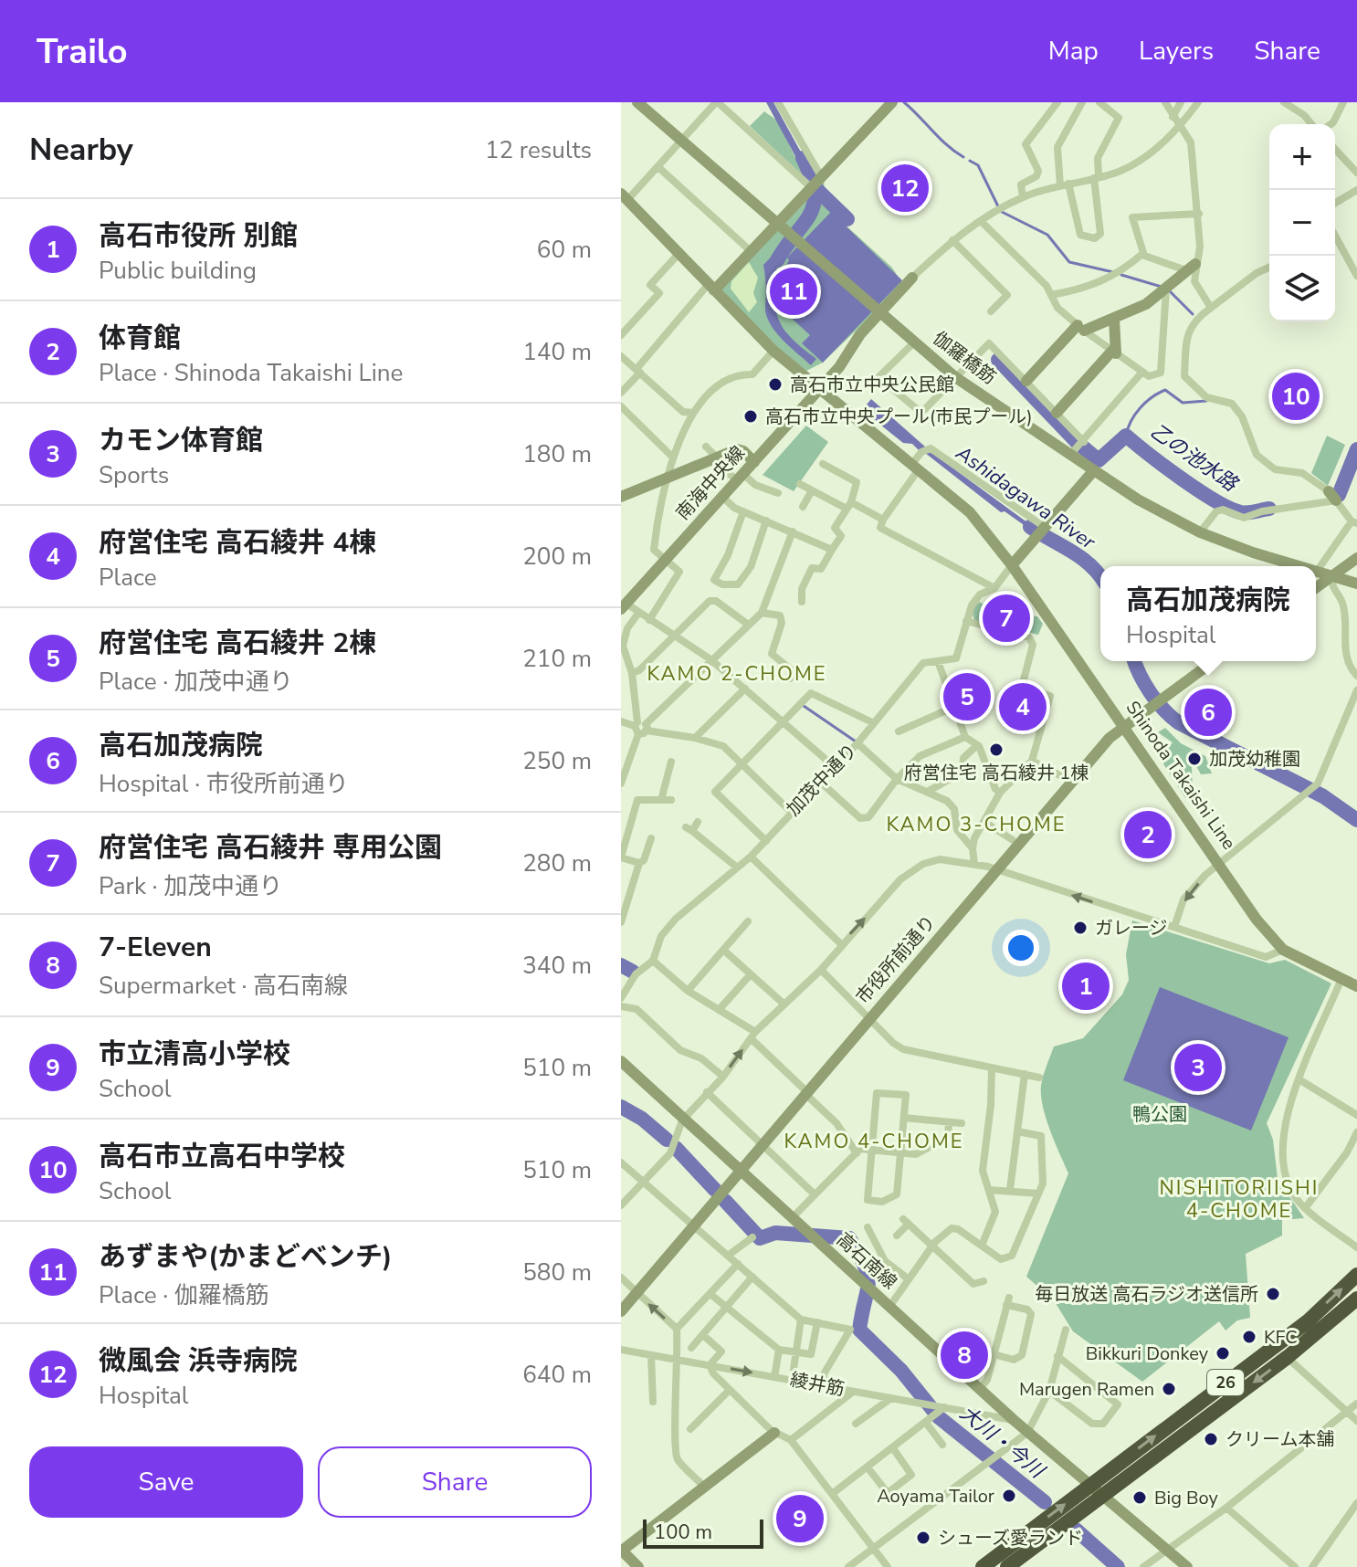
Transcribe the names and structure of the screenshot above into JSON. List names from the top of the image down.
{
  "streets": {
    "highway": ["26"],
    "street": [
      "伽羅橋筋",
      "南海中央線",
      "Shinoda Takaishi Line",
      "加茂中通り",
      "市役所前通り",
      "高石南線",
      "綾井筋"
    ]
  },
  "crossings": [
    ["伽羅橋筋", "南海中央線"],
    ["南海中央線", "Shinoda Takaishi Line"],
    ["Shinoda Takaishi Line", "加茂中通り"],
    ["Shinoda Takaishi Line", "市役所前通り"],
    ["市役所前通り", "高石南線"],
    ["高石南線", "26"],
    ["高石南線", "綾井筋"]
  ],
  "districts": [
    "KAMO 2-CHOME",
    "KAMO 3-CHOME",
    "KAMO 4-CHOME",
    "NISHITORIISHI 4-CHOME"
  ],
  "water": ["乙の池水路", "Ashidagawa River", "大川・今川"],
  "parks": ["鴨公園"],
  "places": [
    "高石市立中央公民館",
    "高石市立中央プール(市民プール)",
    "府営住宅 高石綾井 1棟",
    "加茂幼稚園",
    "ガレージ",
    "毎日放送 高石ラジオ送信所",
    "KFC",
    "Bikkuri Donkey",
    "Marugen Ramen",
    "クリーム本舗",
    "Aoyama Tailor",
    "Big Boy",
    "シューズ愛ランド"
  ],
  "scale_bar": "100 m",
  "page": {
    "header": "Trailo",
    "nav": ["Map", "Layers", "Share"],
    "heading": ["Nearby", "12 results"],
    "map_buttons": ["+", "−"],
    "pins": [
      "12",
      "11",
      "10",
      "7",
      "5",
      "4",
      "6",
      "2",
      "1",
      "3",
      "8",
      "9"
    ],
    "list": [
      {
        "mark": "1",
        "name": "高石市役所 別館",
        "note": "Public building",
        "value": "60 m"
      },
      {
        "mark": "2",
        "name": "体育館",
        "note": "Place · Shinoda Takaishi Line",
        "value": "140 m"
      },
      {
        "mark": "3",
        "name": "カモン体育館",
        "note": "Sports",
        "value": "180 m"
      },
      {
        "mark": "4",
        "name": "府営住宅 高石綾井 4棟",
        "note": "Place",
        "value": "200 m"
      },
      {
        "mark": "5",
        "name": "府営住宅 高石綾井 2棟",
        "note": "Place · 加茂中通り",
        "value": "210 m"
      },
      {
        "mark": "6",
        "name": "高石加茂病院",
        "note": "Hospital · 市役所前通り",
        "value": "250 m"
      },
      {
        "mark": "7",
        "name": "府営住宅 高石綾井 専用公園",
        "note": "Park · 加茂中通り",
        "value": "280 m"
      },
      {
        "mark": "8",
        "name": "7-Eleven",
        "note": "Supermarket · 高石南線",
        "value": "340 m"
      },
      {
        "mark": "9",
        "name": "市立清高小学校",
        "note": "School",
        "value": "510 m"
      },
      {
        "mark": "10",
        "name": "高石市立高石中学校",
        "note": "School",
        "value": "510 m"
      },
      {
        "mark": "11",
        "name": "あずまや(かまどベンチ)",
        "note": "Place · 伽羅橋筋",
        "value": "580 m"
      },
      {
        "mark": "12",
        "name": "微風会 浜寺病院",
        "note": "Hospital",
        "value": "640 m"
      }
    ],
    "popup": ["高石加茂病院", "Hospital"],
    "buttons": ["Save", "Share"],
    "scale": "100 m"
  }
}
